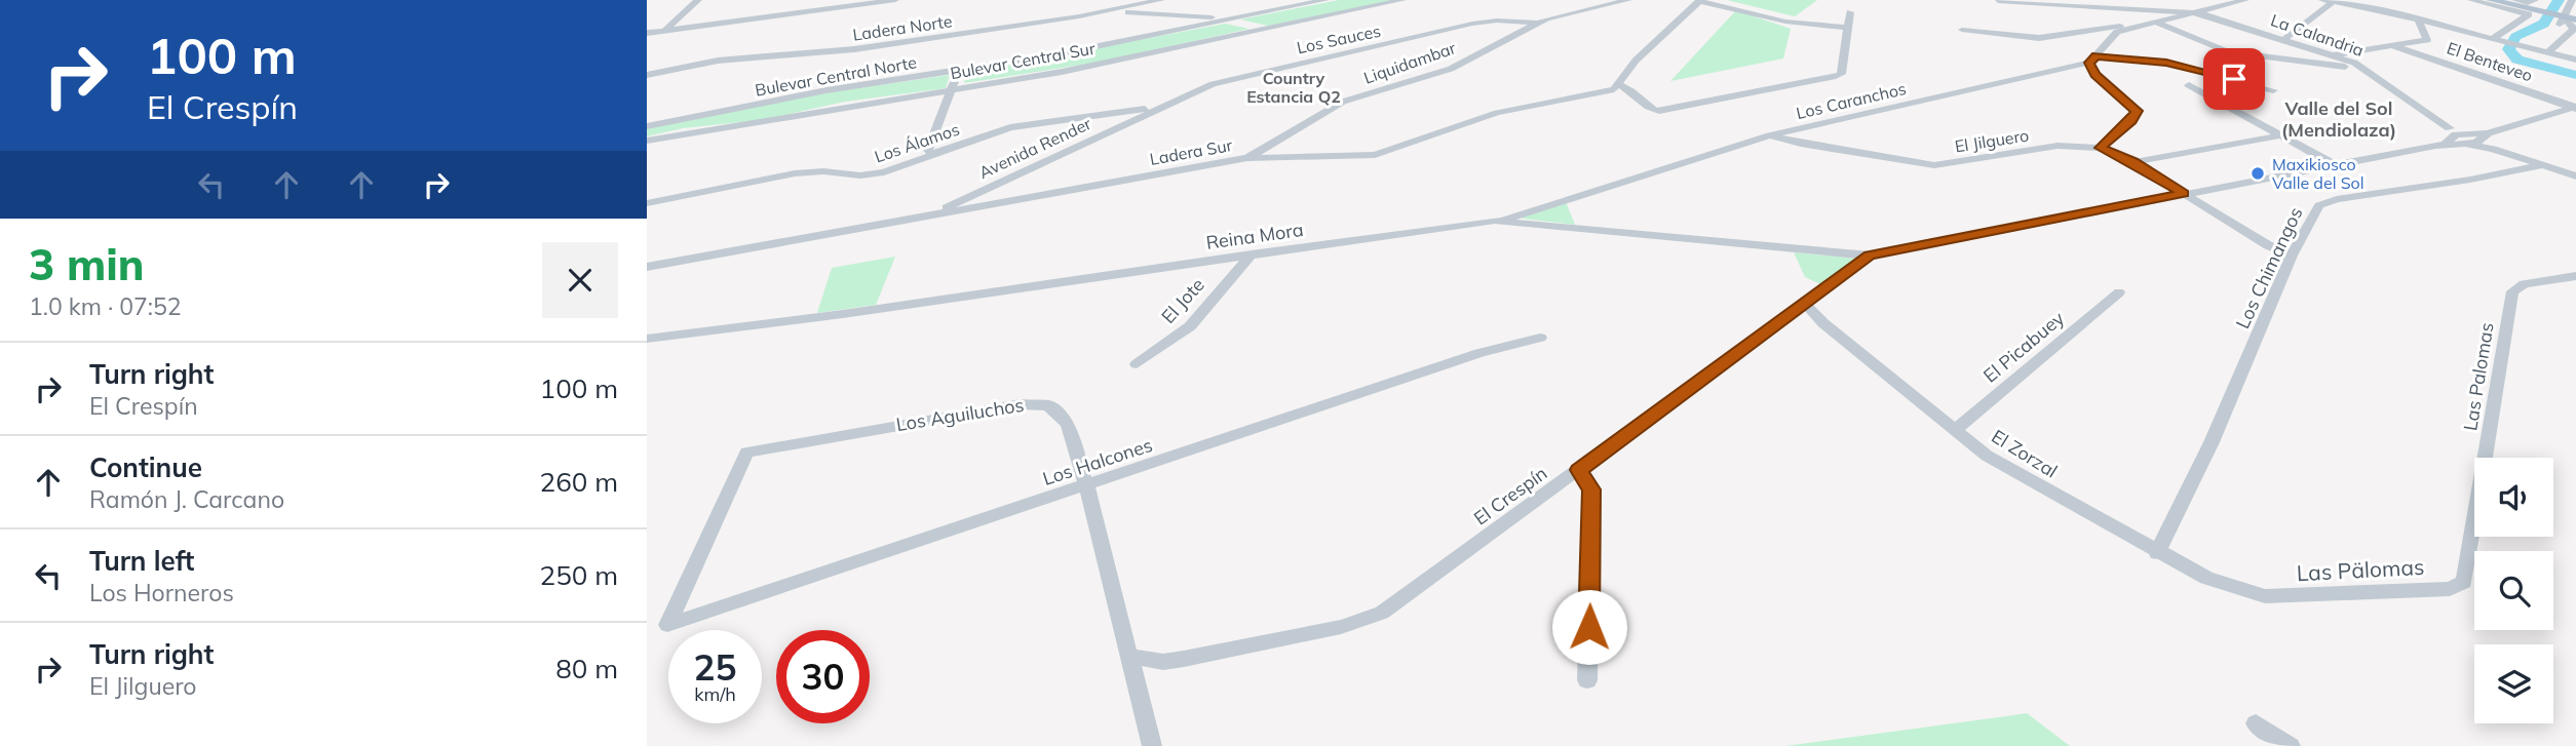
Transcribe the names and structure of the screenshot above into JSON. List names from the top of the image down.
{
  "streets": {
    "street": [
      "Ladera Norte",
      "La Calandria",
      "Los Sauces",
      "Bulevar Central Sur",
      "El Benteveo",
      "Liquidambar",
      "Bulevar Central Norte",
      "Los Caranchos",
      "El Jilguero",
      "Los Álamos",
      "Avenida Render",
      "Ladera Sur",
      "Reina Mora",
      "Los Chimangos",
      "El Jote",
      "El Picabuey",
      "Las Palomas",
      "Los Aguiluchos",
      "El Zorzal",
      "Los Halcones",
      "El Crespín",
      "Las Pälomas"
    ]
  },
  "crossings": [
    ["La Calandria", "Los Chimangos"],
    ["Los Sauces", "Liquidambar"],
    ["Los Sauces", "Los Álamos"],
    ["Los Sauces", "Avenida Render"],
    ["Liquidambar", "Ladera Sur"],
    ["Los Caranchos", "El Jilguero"],
    ["Los Caranchos", "Reina Mora"],
    ["Los Álamos", "Avenida Render"],
    ["Avenida Render", "Ladera Sur"],
    ["Reina Mora", "El Jote"],
    ["Reina Mora", "El Crespín"],
    ["Los Chimangos", "El Zorzal"],
    ["El Picabuey", "El Zorzal"],
    ["Las Palomas", "Las Pälomas"],
    ["Los Aguiluchos", "Los Halcones"],
    ["Los Aguiluchos", "El Crespín"],
    ["El Zorzal", "El Crespín"],
    ["El Zorzal", "Las Pälomas"]
  ],
  "districts": ["Country Estancia Q2", "Valle del Sol (Mendiolaza)"],
  "places": ["Maxikiosco Valle del Sol"],
  "page": {
    "turn": ["100 m", "El Crespín"],
    "heading": ["3 min", "1.0 km · 07:52"],
    "list": [
      {
        "name": "Turn right",
        "note": "El Crespín",
        "value": "100 m"
      },
      {
        "name": "Continue",
        "note": "Ramón J. Carcano",
        "value": "260 m"
      },
      {
        "name": "Turn left",
        "note": "Los Horneros",
        "value": "250 m"
      },
      {
        "name": "Turn right",
        "note": "El Jilguero",
        "value": "80 m"
      }
    ],
    "speed": "25 km/h",
    "limit": "30"
  }
}
